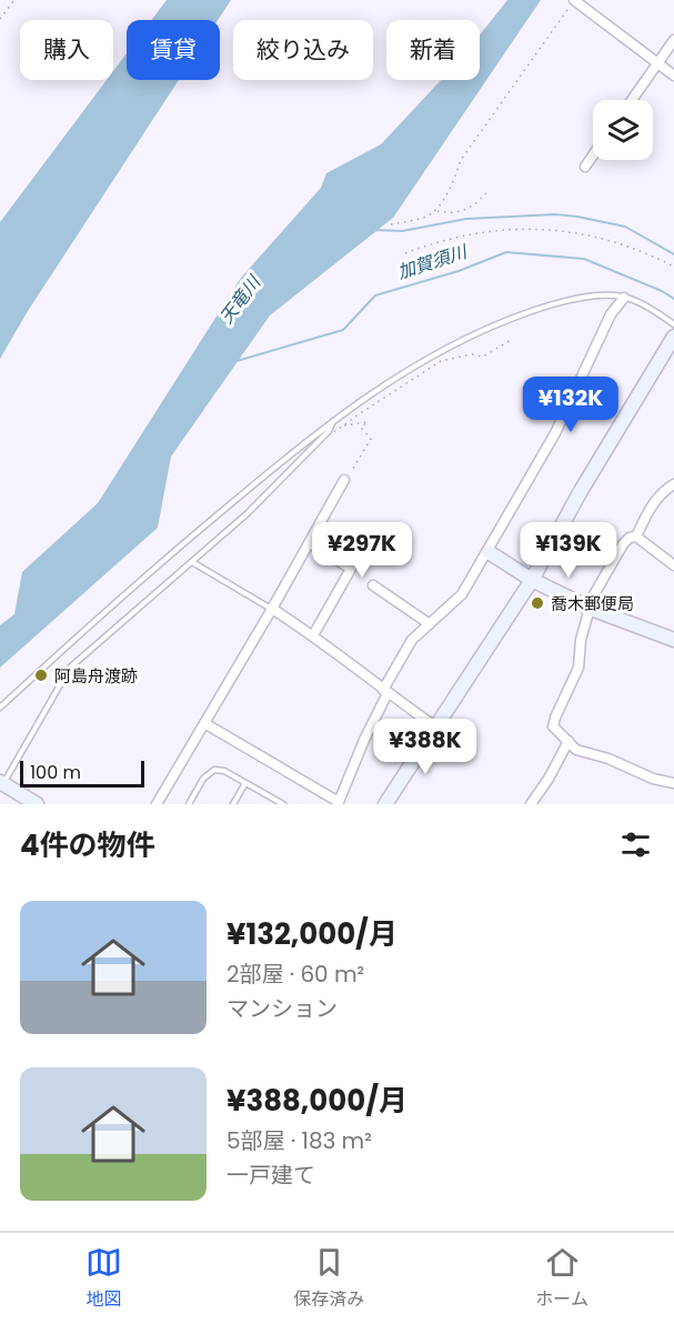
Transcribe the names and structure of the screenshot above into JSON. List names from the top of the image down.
{
  "water": ["加賀須川", "天竜川"],
  "places": ["喬木郵便局", "阿島舟渡跡"],
  "scale_bar": "100 m",
  "page": {
    "chip": [
      "購入",
      "賃貸",
      "絞り込み",
      "新着"
    ],
    "price": [
      "¥132K",
      "¥297K",
      "¥139K",
      "¥388K"
    ],
    "scale": "100 m",
    "heading": "4件の物件",
    "list": [
      {
        "name": "¥132,000/月",
        "note": "2部屋 · 60 m² · マンション"
      },
      {
        "name": "¥388,000/月",
        "note": "5部屋 · 183 m² · 一戸建て"
      }
    ],
    "tabs": ["地図", "保存済み", "ホーム"]
  }
}
